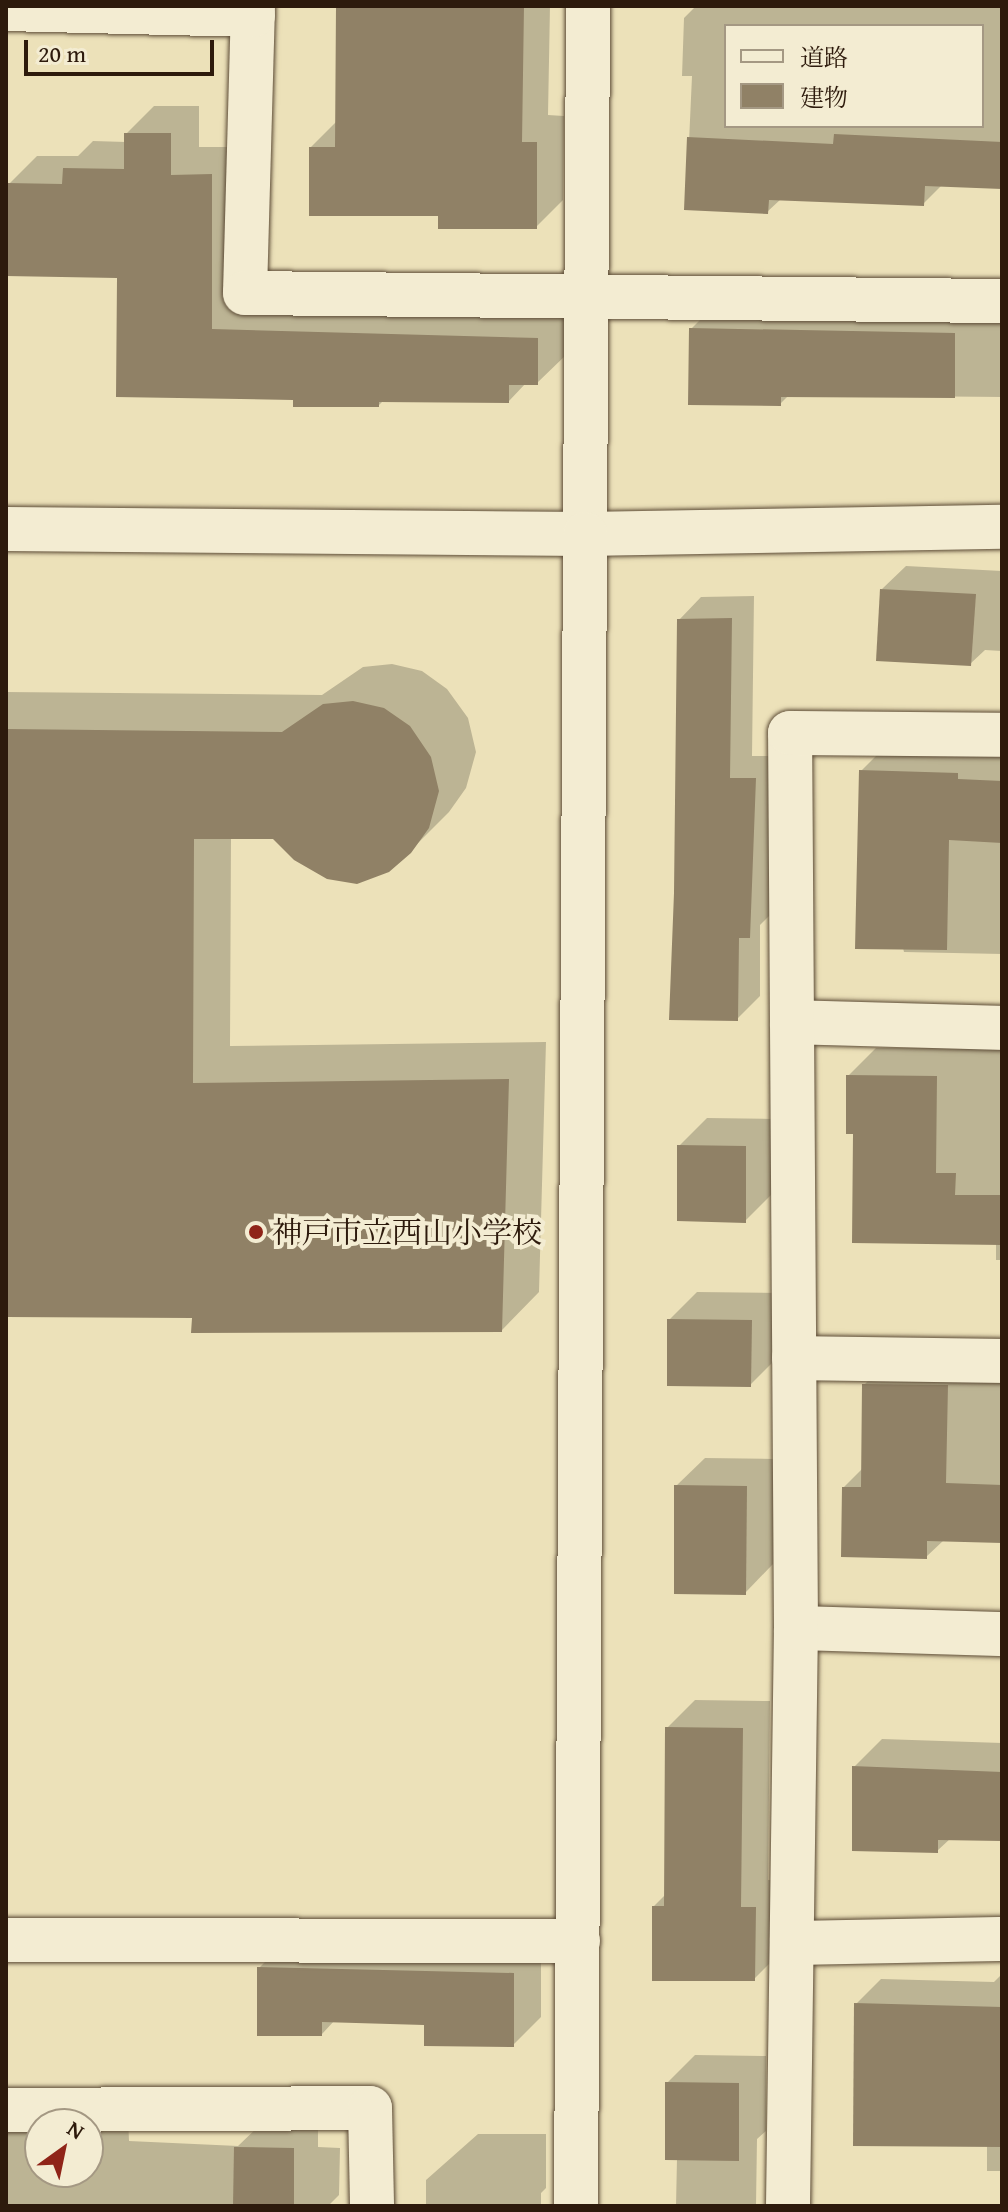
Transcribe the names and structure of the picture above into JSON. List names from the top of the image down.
{
  "places": ["神戸市立西山小学校"],
  "legend": ["道路", "建物"],
  "scale_bar": "20 m",
  "north": "top right"
}
